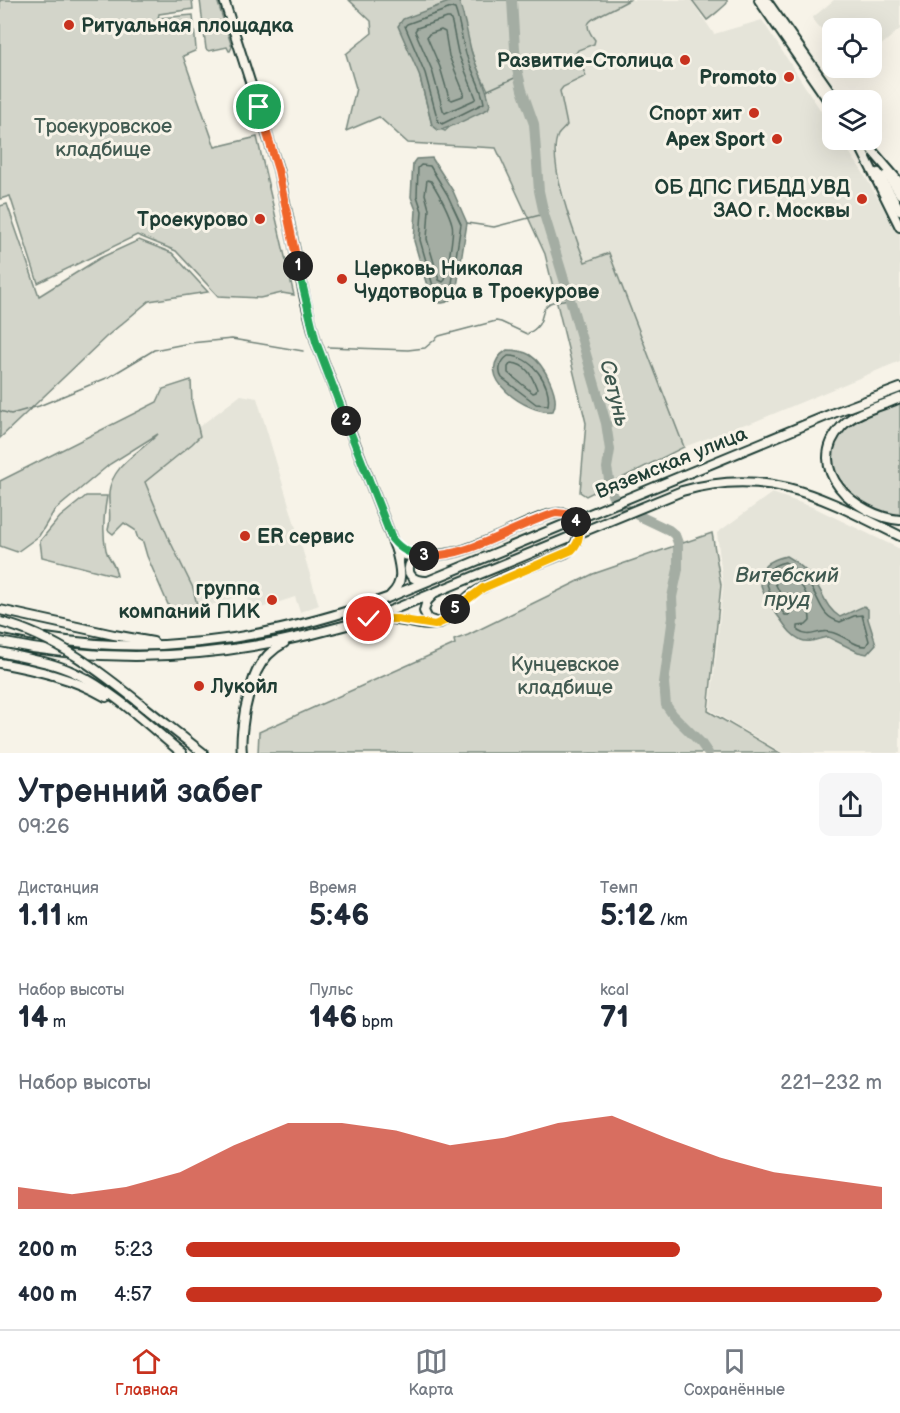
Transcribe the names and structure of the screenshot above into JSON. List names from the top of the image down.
{
  "streets": {
    "main road": ["Вяземская улица"]
  },
  "water": ["Сетунь", "Витебский пруд"],
  "parks": ["Троекуровское кладбище", "Кунцевское кладбище"],
  "places": [
    "Ритуальная площадка",
    "Развитие-Столица",
    "Promoto",
    "Спорт хит",
    "Apex Sport",
    "ОБ ДПС ГИБДД УВД ЗАО г. Москвы",
    "Троекурово",
    "Церковь Николая Чудотворца в Троекурове",
    "ER сервис",
    "группа компаний ПИК",
    "Лукойл"
  ],
  "page": {
    "pins": [
      "1",
      "2",
      "4",
      "3",
      "5"
    ],
    "heading": ["Утренний забег", "09:26"],
    "stats": [
      ["Дистанция", "1.11 km"],
      ["Время", "5:46"],
      ["Темп", "5:12 /km"],
      ["Набор высоты", "14 m"],
      ["Пульс", "146 bpm"],
      ["kcal", "71"]
    ],
    "chart": ["Набор высоты", "221–232 m"],
    "list": [
      {
        "name": "200 m",
        "note": "5:23"
      },
      {
        "name": "400 m",
        "note": "4:57"
      }
    ],
    "tabs": ["Главная", "Карта", "Сохранённые"]
  }
}
